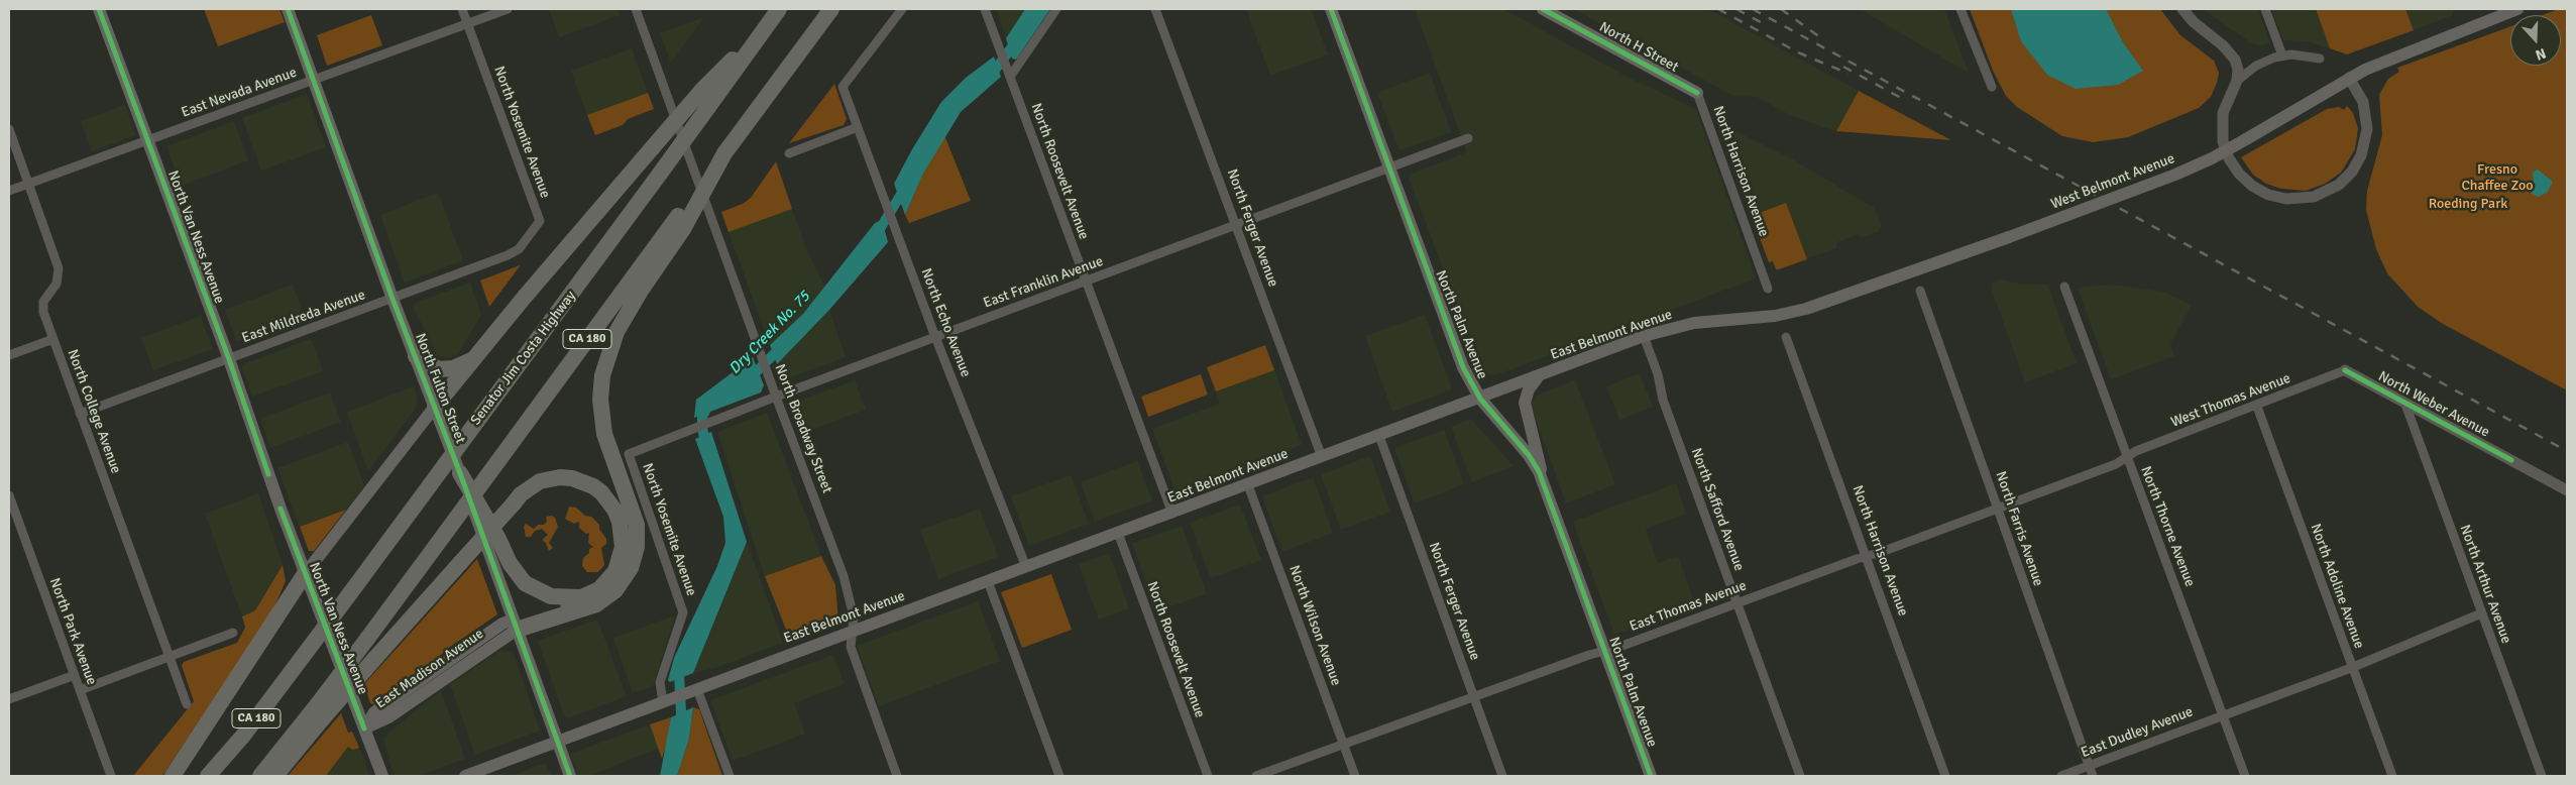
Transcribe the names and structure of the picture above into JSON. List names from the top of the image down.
{
  "streets": {
    "highway": ["CA 180", "Senator Jim Costa Highway"],
    "main road": [
      "North H Street",
      "West Belmont Avenue",
      "North Van Ness Avenue",
      "North Palm Avenue",
      "East Belmont Avenue",
      "North Fulton Street",
      "East Madison Avenue"
    ],
    "street": [
      "East Nevada Avenue",
      "North Yosemite Avenue",
      "North Roosevelt Avenue",
      "North Harrison Avenue",
      "North Ferger Avenue",
      "East Franklin Avenue",
      "East Mildreda Avenue",
      "North Echo Avenue",
      "West Thomas Avenue",
      "North Weber Avenue",
      "North College Avenue",
      "North Broadway Street",
      "North Safford Avenue",
      "North Thorne Avenue",
      "North Farris Avenue",
      "North Arthur Avenue",
      "North Adoline Avenue",
      "East Thomas Avenue",
      "North Wilson Avenue",
      "North Park Avenue",
      "East Dudley Avenue"
    ]
  },
  "crossings": [
    ["North H Street", "North Harrison Avenue"],
    ["East Nevada Avenue", "North Yosemite Avenue"],
    ["East Nevada Avenue", "North Van Ness Avenue"],
    ["East Nevada Avenue", "North Fulton Street"],
    ["East Nevada Avenue", "North College Avenue"],
    ["North Yosemite Avenue", "East Franklin Avenue"],
    ["North Yosemite Avenue", "East Mildreda Avenue"],
    ["North Yosemite Avenue", "East Belmont Avenue"],
    ["North Roosevelt Avenue", "East Franklin Avenue"],
    ["North Roosevelt Avenue", "East Belmont Avenue"],
    ["North Harrison Avenue", "East Thomas Avenue"],
    ["West Belmont Avenue", "East Belmont Avenue"],
    ["North Ferger Avenue", "East Franklin Avenue"],
    ["North Ferger Avenue", "East Belmont Avenue"],
    ["North Ferger Avenue", "East Thomas Avenue"],
    ["North Van Ness Avenue", "East Mildreda Avenue"],
    ["North Van Ness Avenue", "East Madison Avenue"],
    ["East Franklin Avenue", "North Echo Avenue"],
    ["East Franklin Avenue", "North Palm Avenue"],
    ["East Franklin Avenue", "North Broadway Street"],
    ["East Mildreda Avenue", "North Fulton Street"],
    ["East Mildreda Avenue", "North College Avenue"],
    ["North Echo Avenue", "East Belmont Avenue"],
    ["North Palm Avenue", "East Belmont Avenue"],
    ["North Palm Avenue", "East Thomas Avenue"],
    ["East Belmont Avenue", "North Fulton Street"],
    ["East Belmont Avenue", "North Broadway Street"],
    ["East Belmont Avenue", "North Safford Avenue"],
    ["East Belmont Avenue", "North Wilson Avenue"],
    ["North Fulton Street", "East Madison Avenue"],
    ["West Thomas Avenue", "North Weber Avenue"],
    ["West Thomas Avenue", "North Thorne Avenue"],
    ["West Thomas Avenue", "North Adoline Avenue"],
    ["West Thomas Avenue", "East Thomas Avenue"],
    ["North Weber Avenue", "North Arthur Avenue"],
    ["North Safford Avenue", "East Thomas Avenue"],
    ["North Thorne Avenue", "East Thomas Avenue"],
    ["North Thorne Avenue", "East Dudley Avenue"],
    ["North Farris Avenue", "East Thomas Avenue"],
    ["North Farris Avenue", "East Dudley Avenue"],
    ["North Arthur Avenue", "East Dudley Avenue"],
    ["North Adoline Avenue", "East Dudley Avenue"],
    ["East Thomas Avenue", "North Wilson Avenue"]
  ],
  "water": ["Dry Creek No. 75"],
  "parks": ["Fresno Chaffee Zoo", "Roeding Park"],
  "north": "bottom"
}
